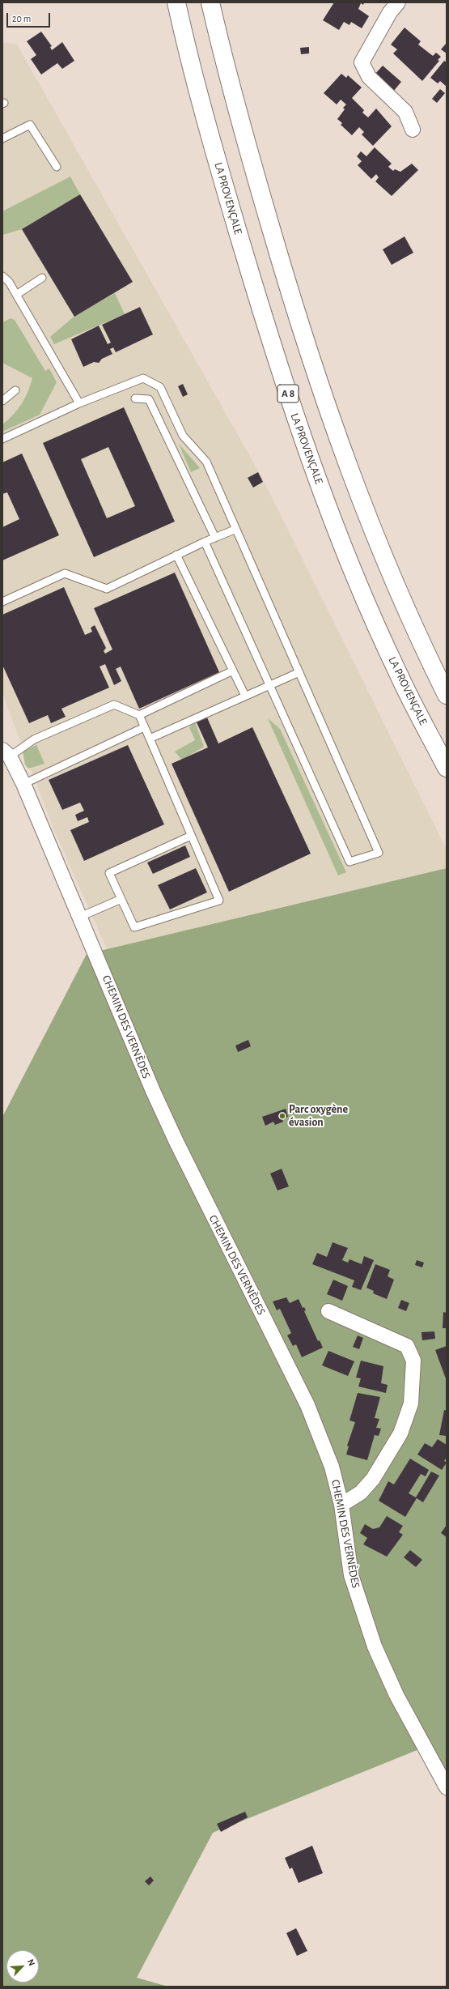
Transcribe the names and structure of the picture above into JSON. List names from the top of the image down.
{
  "streets": {
    "highway": ["LA PROVENÇALE", "A 8"],
    "street": ["CHEMIN DES VERNÈDES"]
  },
  "places": ["Parc oxygène évasion"],
  "scale_bar": "20 m",
  "north": "top right"
}
